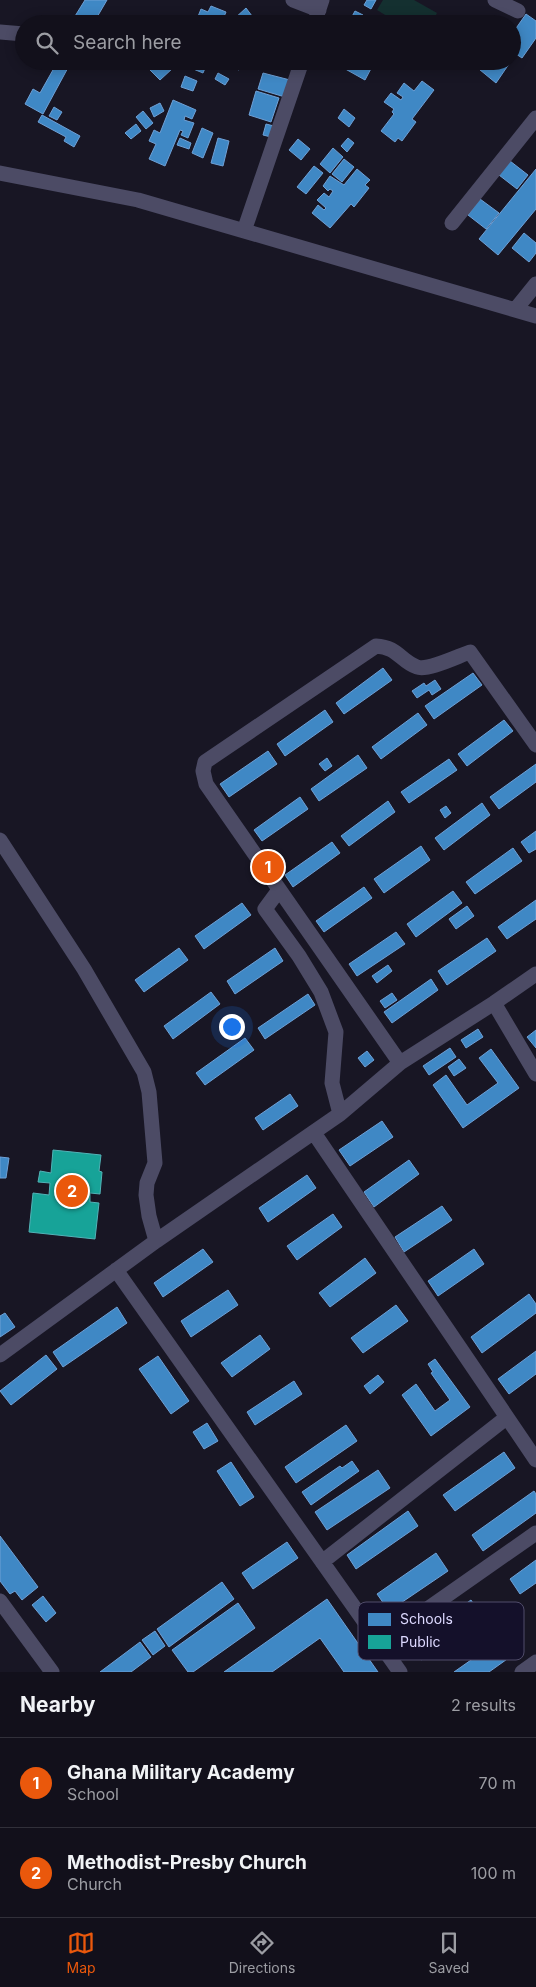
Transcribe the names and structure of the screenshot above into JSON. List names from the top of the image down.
{
  "legend": ["Schools", "Public"],
  "page": {
    "search": "Search here",
    "pins": ["1", "2"],
    "heading": ["Nearby", "2 results"],
    "list": [
      {
        "mark": "1",
        "name": "Ghana Military Academy",
        "note": "School",
        "value": "70 m"
      },
      {
        "mark": "2",
        "name": "Methodist-Presby Church",
        "note": "Church",
        "value": "100 m"
      }
    ],
    "nav": ["Map", "Directions", "Saved"]
  }
}
